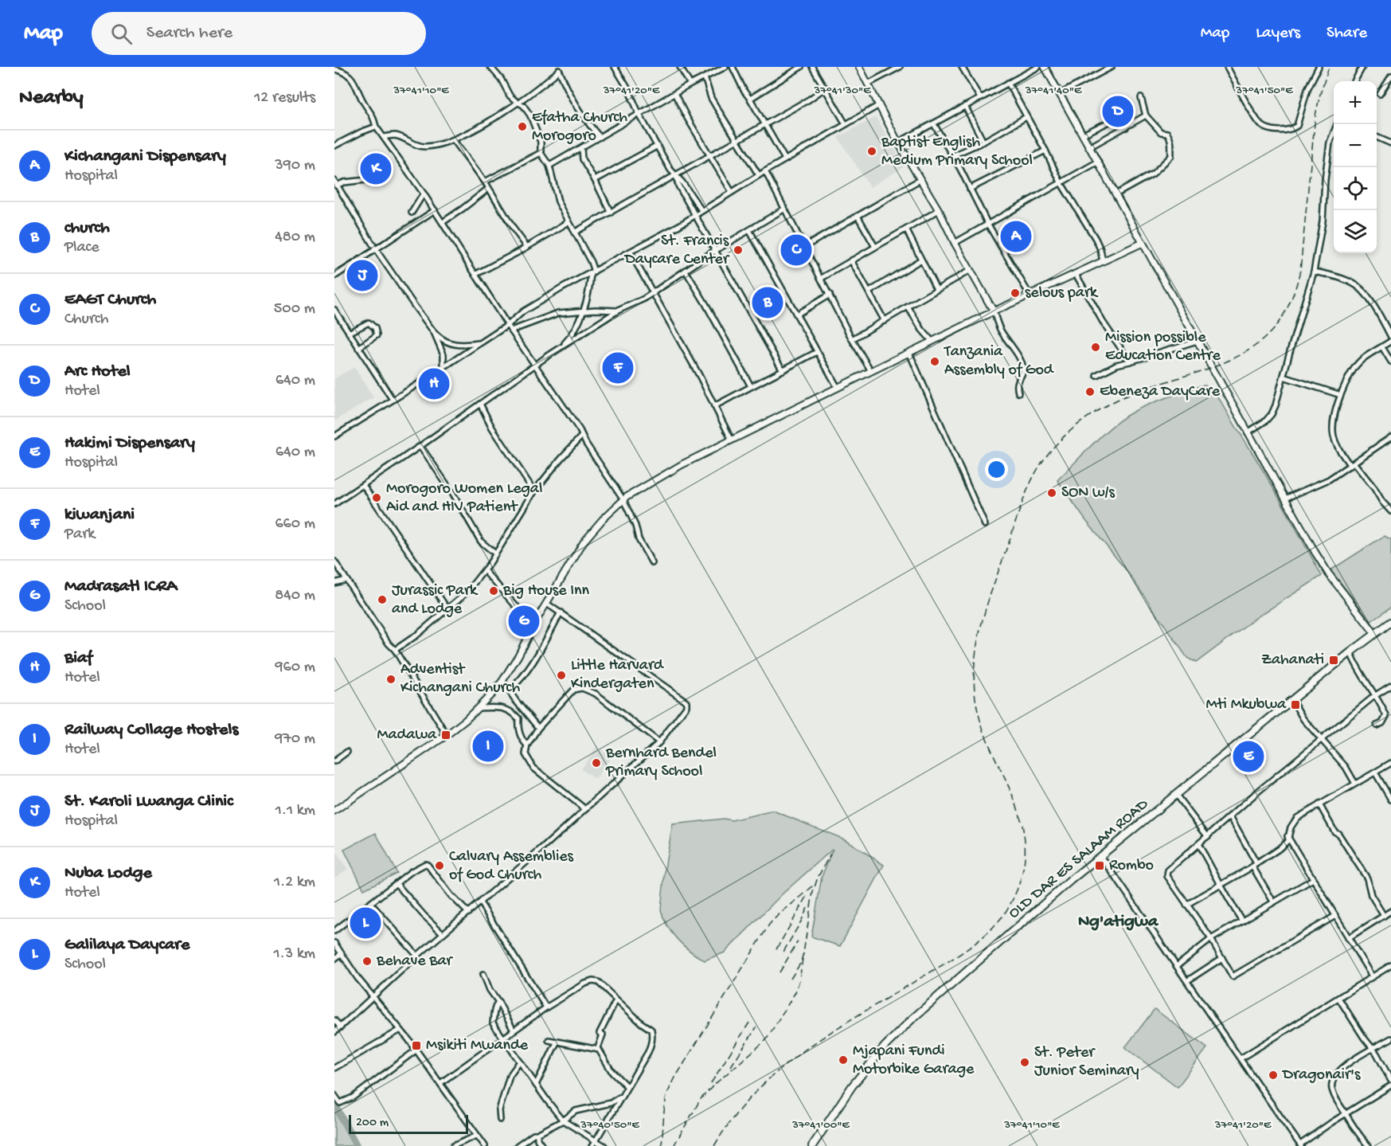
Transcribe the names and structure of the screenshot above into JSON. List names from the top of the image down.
{
  "streets": {
    "main road": ["OLD DAR ES SALAAM ROAD"]
  },
  "districts": ["Ng'atigwa"],
  "places": {
    "other": [
      "Efatha Church Morogoro",
      "Baptist English Medium Primary School",
      "St. Francis Daycare Center",
      "selous park",
      "Mission possible Education Centre",
      "Tanzania Assembly of God",
      "Ebeneza DayCare",
      "SON w/s",
      "Morogoro Women Legal Aid and HIV Patient",
      "Big House Inn",
      "Jurassic Park and Lodge",
      "Little Harvard Kindergaten",
      "Adventist Kichangani Church",
      "Bernhard Bendel Primary School",
      "Calvary Assemblies of God Church",
      "Behave Bar",
      "Mjapani Fundi Motorbike Garage",
      "St. Peter Junior Seminary",
      "Dragonair's"
    ],
    "transit": [
      "Zahanati",
      "Mti Mkubwa",
      "Madawa",
      "Rombo",
      "Msikiti Mwande"
    ]
  },
  "scale_bar": "200 m",
  "page": {
    "header": "Map",
    "search": "Search here",
    "nav": ["Map", "Layers", "Share"],
    "heading": ["Nearby", "12 results"],
    "map_buttons": ["+", "−"],
    "pins": [
      "D",
      "K",
      "A",
      "C",
      "J",
      "B",
      "F",
      "H",
      "G",
      "I",
      "E",
      "L"
    ],
    "list": [
      {
        "mark": "A",
        "name": "Kichangani Dispensary",
        "note": "Hospital",
        "value": "390 m"
      },
      {
        "mark": "B",
        "name": "church",
        "note": "Place",
        "value": "480 m"
      },
      {
        "mark": "C",
        "name": "EAGT Church",
        "note": "Church",
        "value": "500 m"
      },
      {
        "mark": "D",
        "name": "Arc Hotel",
        "note": "Hotel",
        "value": "640 m"
      },
      {
        "mark": "E",
        "name": "Hakimi Dispensary",
        "note": "Hospital",
        "value": "640 m"
      },
      {
        "mark": "F",
        "name": "kiwanjani",
        "note": "Park",
        "value": "660 m"
      },
      {
        "mark": "G",
        "name": "Madrasatl ICRA",
        "note": "School",
        "value": "840 m"
      },
      {
        "mark": "H",
        "name": "Biaf",
        "note": "Hotel",
        "value": "960 m"
      },
      {
        "mark": "I",
        "name": "Railway Collage Hostels",
        "note": "Hotel",
        "value": "970 m"
      },
      {
        "mark": "J",
        "name": "St. Karoli Lwanga Clinic",
        "note": "Hospital",
        "value": "1.1 km"
      },
      {
        "mark": "K",
        "name": "Nuba Lodge",
        "note": "Hotel",
        "value": "1.2 km"
      },
      {
        "mark": "L",
        "name": "Galilaya Daycare",
        "note": "School",
        "value": "1.3 km"
      }
    ],
    "scale": "200 m"
  },
  "coordinates": [
    "37°41'10\"E",
    "37°41'20\"E",
    "37°41'40\"E",
    "37°41'50\"E",
    "37°41'30\"E",
    "37°40'50\"E",
    "37°41'00\"E"
  ]
}
